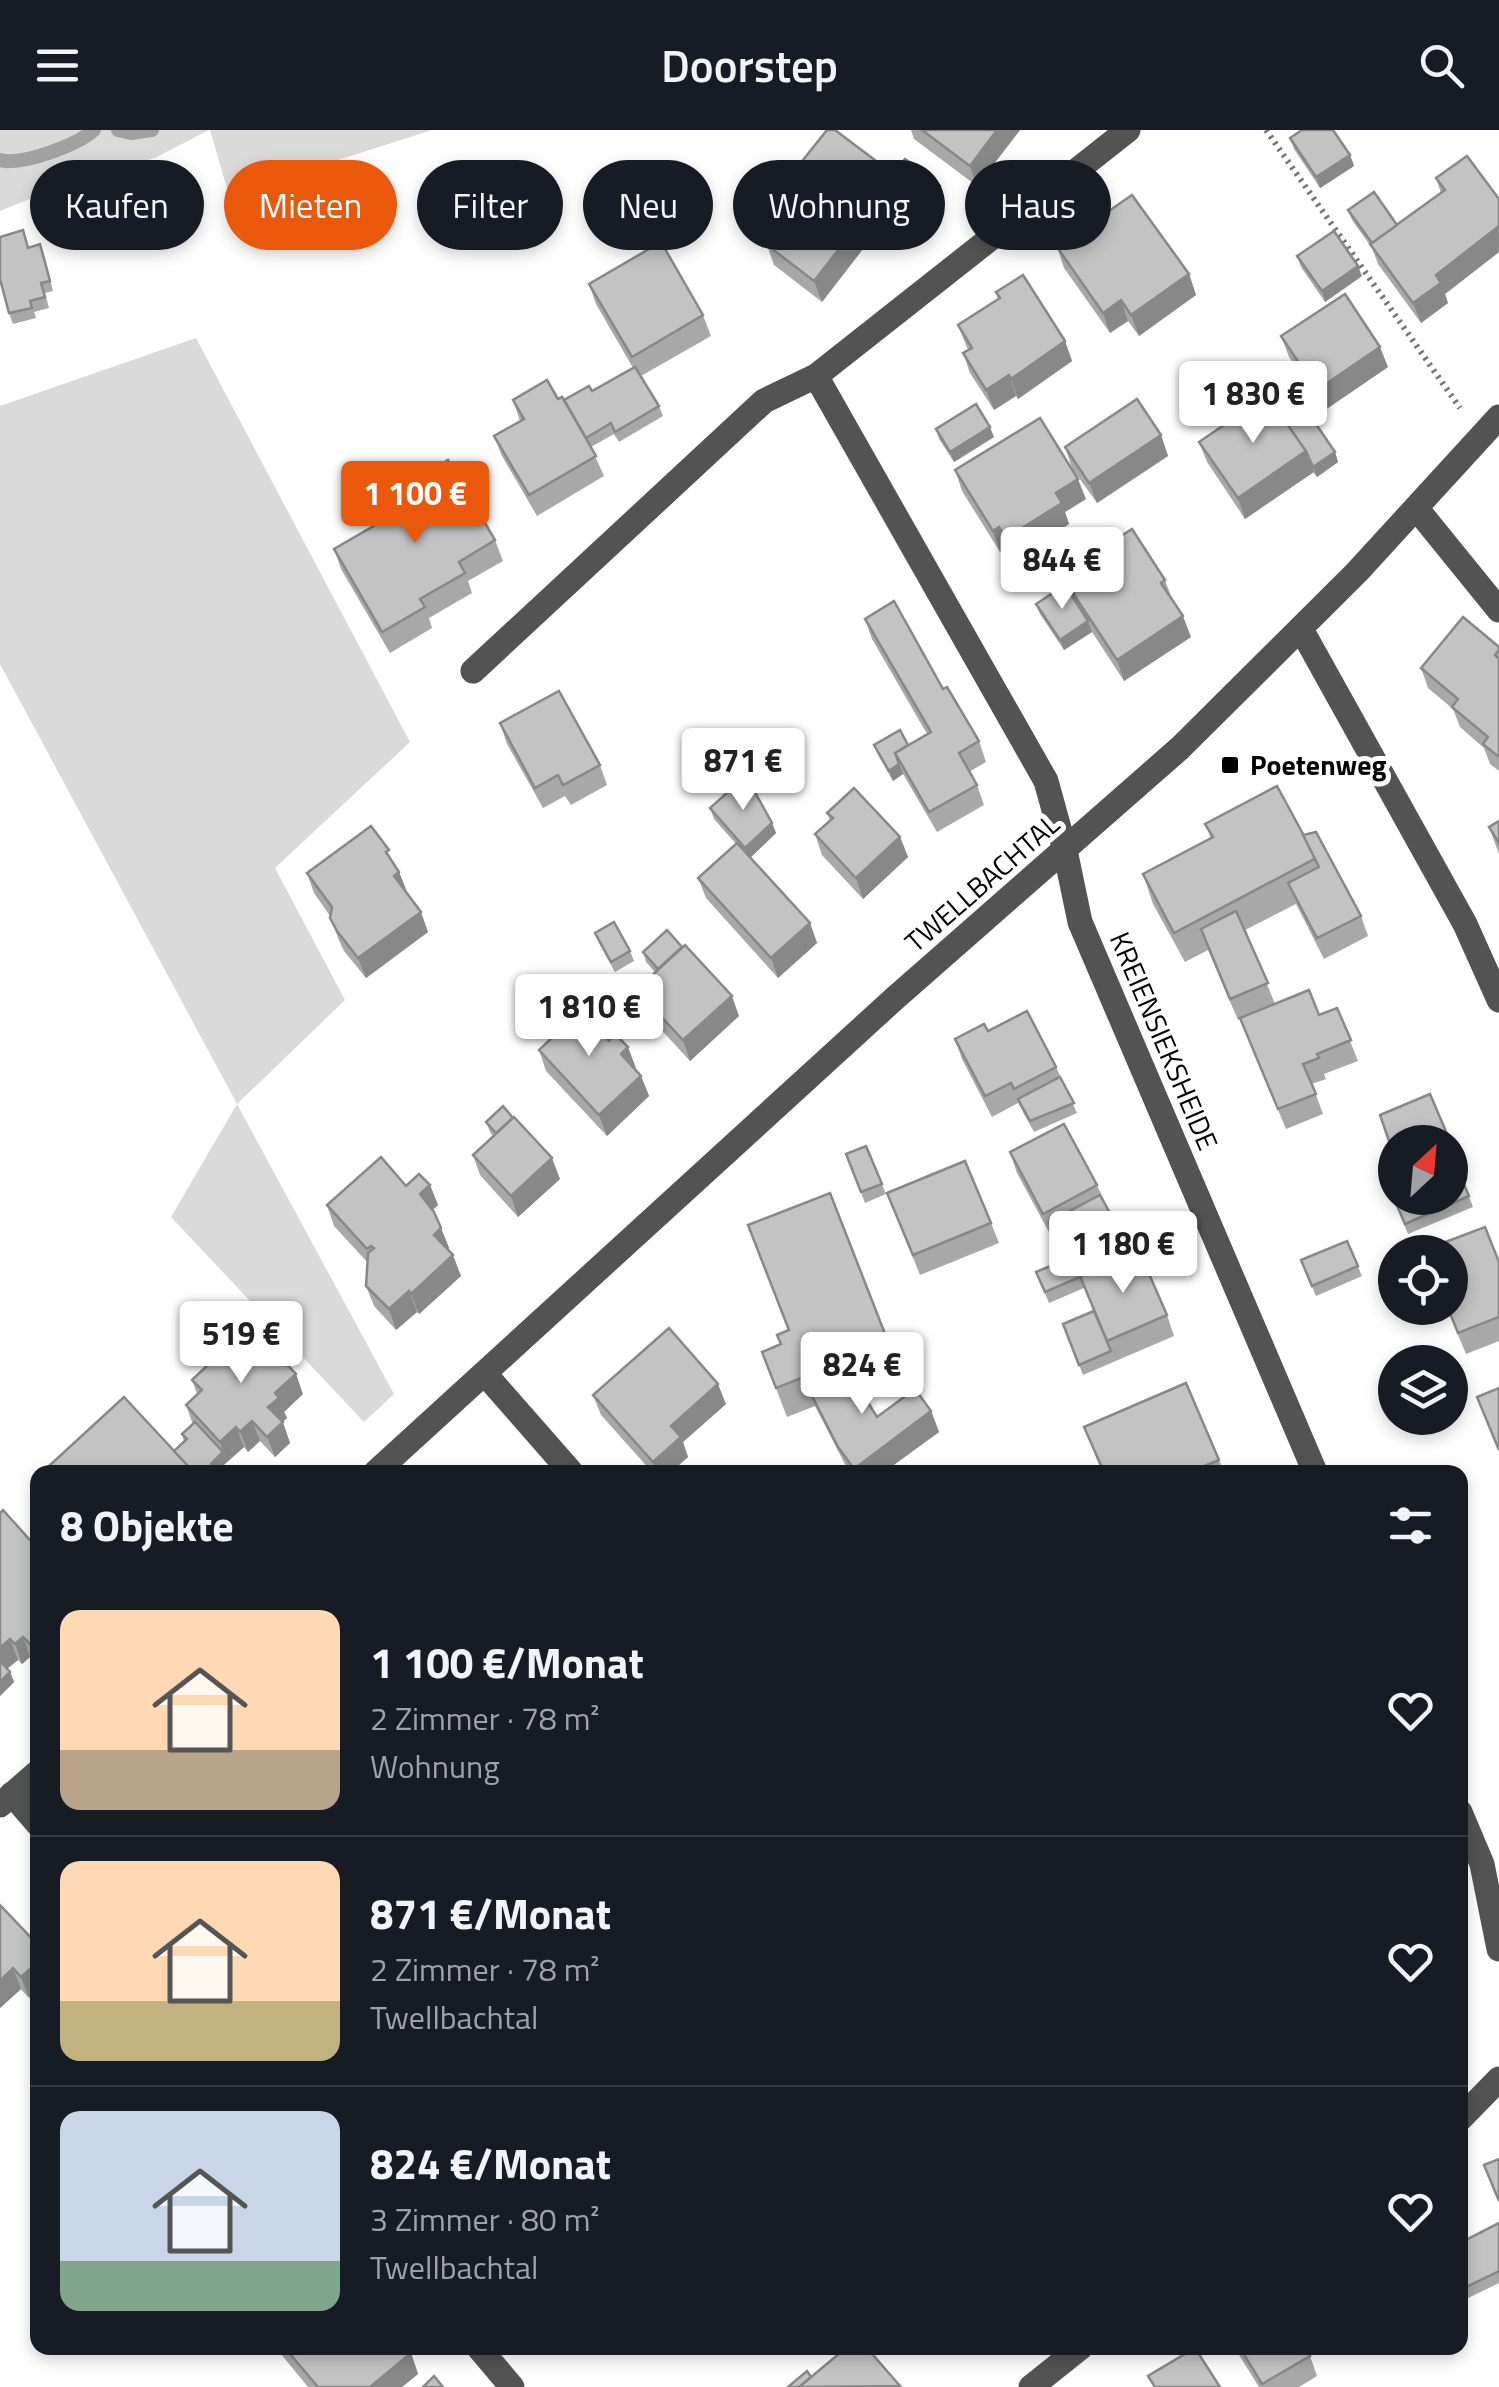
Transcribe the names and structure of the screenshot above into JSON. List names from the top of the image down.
{
  "streets": {
    "street": ["TWELLBACHTAL", "KREIENSIEKSHEIDE"]
  },
  "crossings": [
    ["TWELLBACHTAL", "KREIENSIEKSHEIDE"]
  ],
  "places": {
    "transit": ["Poetenweg"]
  },
  "north": "top right",
  "page": {
    "header": "Doorstep",
    "chip": [
      "Kaufen",
      "Mieten",
      "Filter",
      "Neu",
      "Wohnung",
      "Haus"
    ],
    "price": [
      "1 830 €",
      "1 100 €",
      "844 €",
      "871 €",
      "1 810 €",
      "1 180 €",
      "519 €",
      "824 €"
    ],
    "heading": "8 Objekte",
    "list": [
      {
        "name": "1 100 €/Monat",
        "note": "2 Zimmer · 78 m² · Wohnung"
      },
      {
        "name": "871 €/Monat",
        "note": "2 Zimmer · 78 m² · Twellbachtal"
      },
      {
        "name": "824 €/Monat",
        "note": "3 Zimmer · 80 m² · Twellbachtal"
      }
    ]
  }
}
